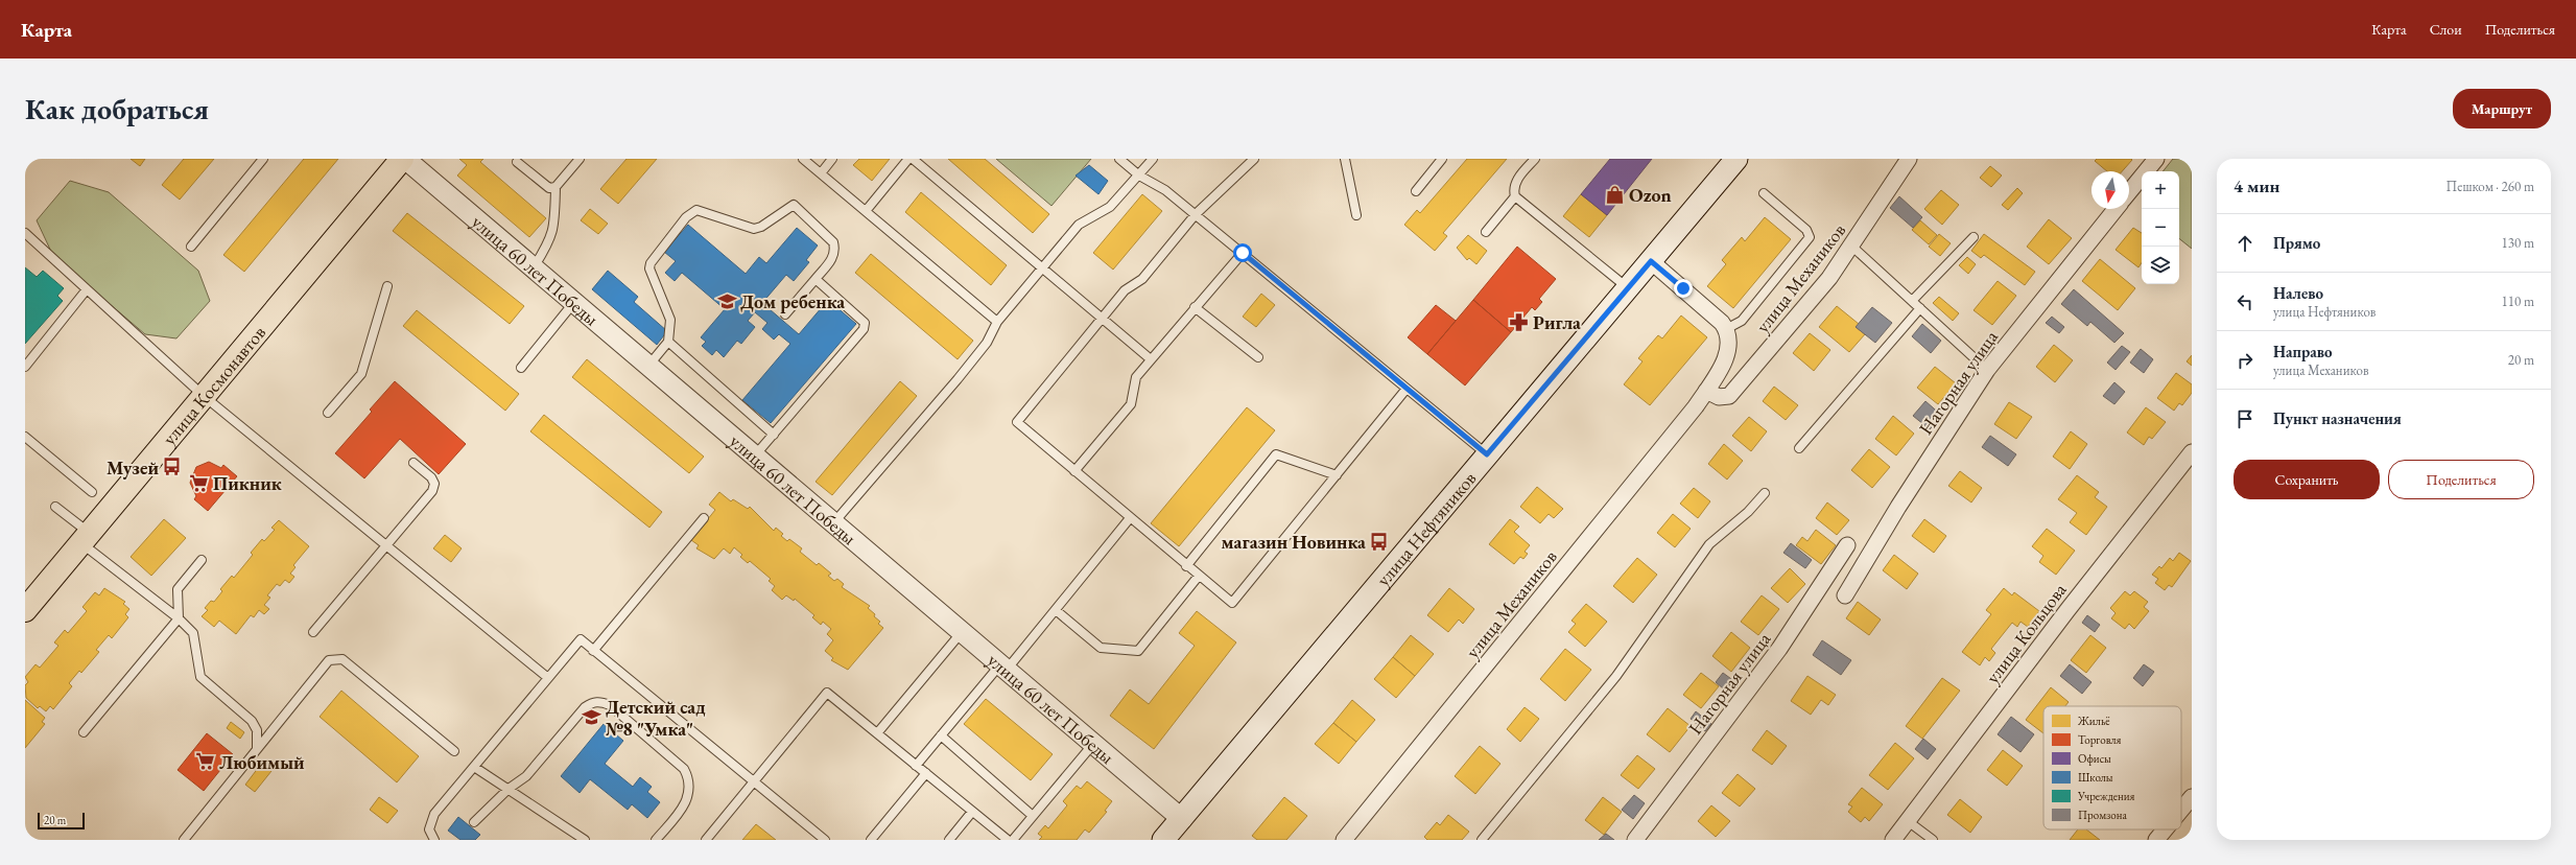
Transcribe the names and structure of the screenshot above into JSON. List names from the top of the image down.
{
  "streets": {
    "main road": ["улица Космонавтов", "улица Нефтяников"],
    "street": [
      "улица 60 лет Победы",
      "улица Механиков",
      "Нагорная улица",
      "улица Кольцова"
    ]
  },
  "crossings": [
    ["улица 60 лет Победы", "улица Нефтяников"],
    ["улица Механиков", "улица Нефтяников"]
  ],
  "places": {
    "shop": ["Ozon"],
    "school or university": ["Дом ребенка", "Детский сад №8 \"Умка\""],
    "pharmacy": ["Ригла"],
    "bus stop": ["Музей", "магазин Новинка"],
    "supermarket": ["Пикник", "Любимый"]
  },
  "legend": [
    "Жильё",
    "Торговля",
    "Офисы",
    "Школы",
    "Учреждения",
    "Промзона"
  ],
  "scale_bar": "20 m",
  "north": "bottom",
  "page": {
    "header": "Карта",
    "nav": ["Карта", "Слои", "Поделиться"],
    "buttons": [
      "Маршрут",
      ["Сохранить", "Поделиться"]
    ],
    "title": "Как добраться",
    "heading": ["4 мин", "Пешком · 260 m"],
    "map_buttons": ["+", "−"],
    "list": [
      ["Прямо", "130 m"],
      ["Налево", "улица Нефтяников", "110 m"],
      ["Направо", "улица Механиков", "20 m"],
      "Пункт назначения"
    ],
    "scale": "20 m"
  }
}
